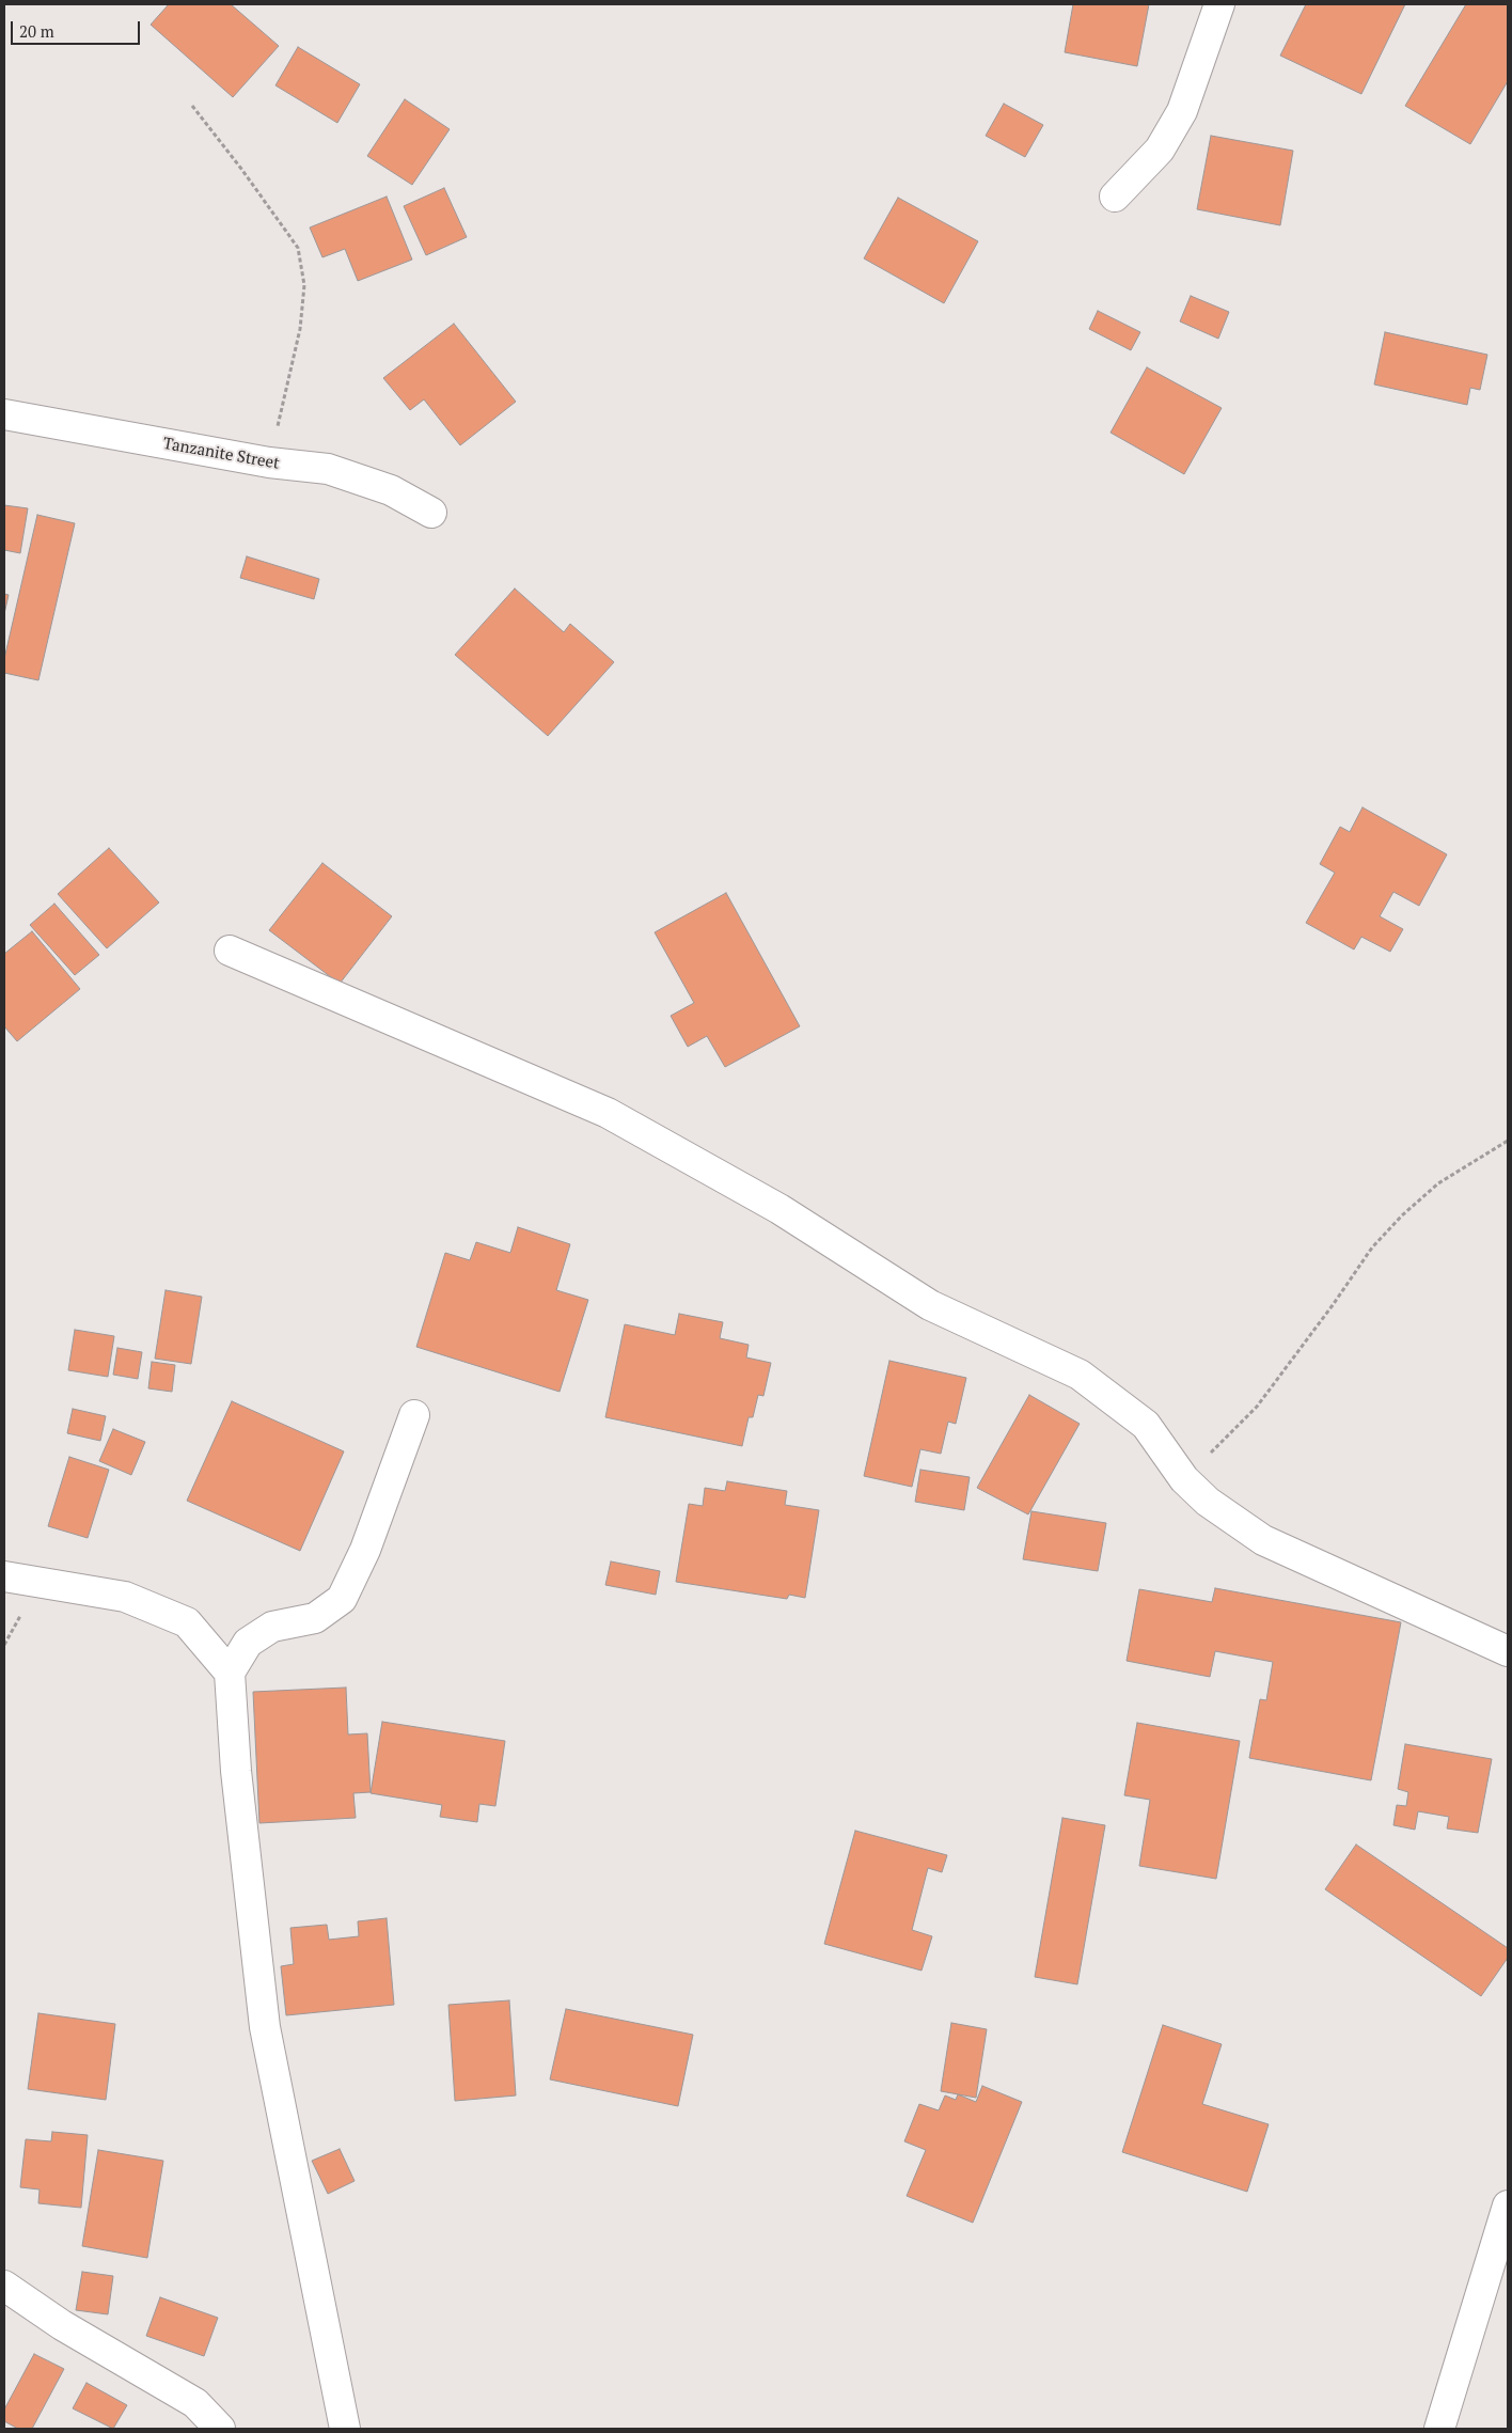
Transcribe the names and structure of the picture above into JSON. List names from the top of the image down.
{
  "streets": {
    "street": ["Tanzanite Street"]
  },
  "scale_bar": "20 m"
}
